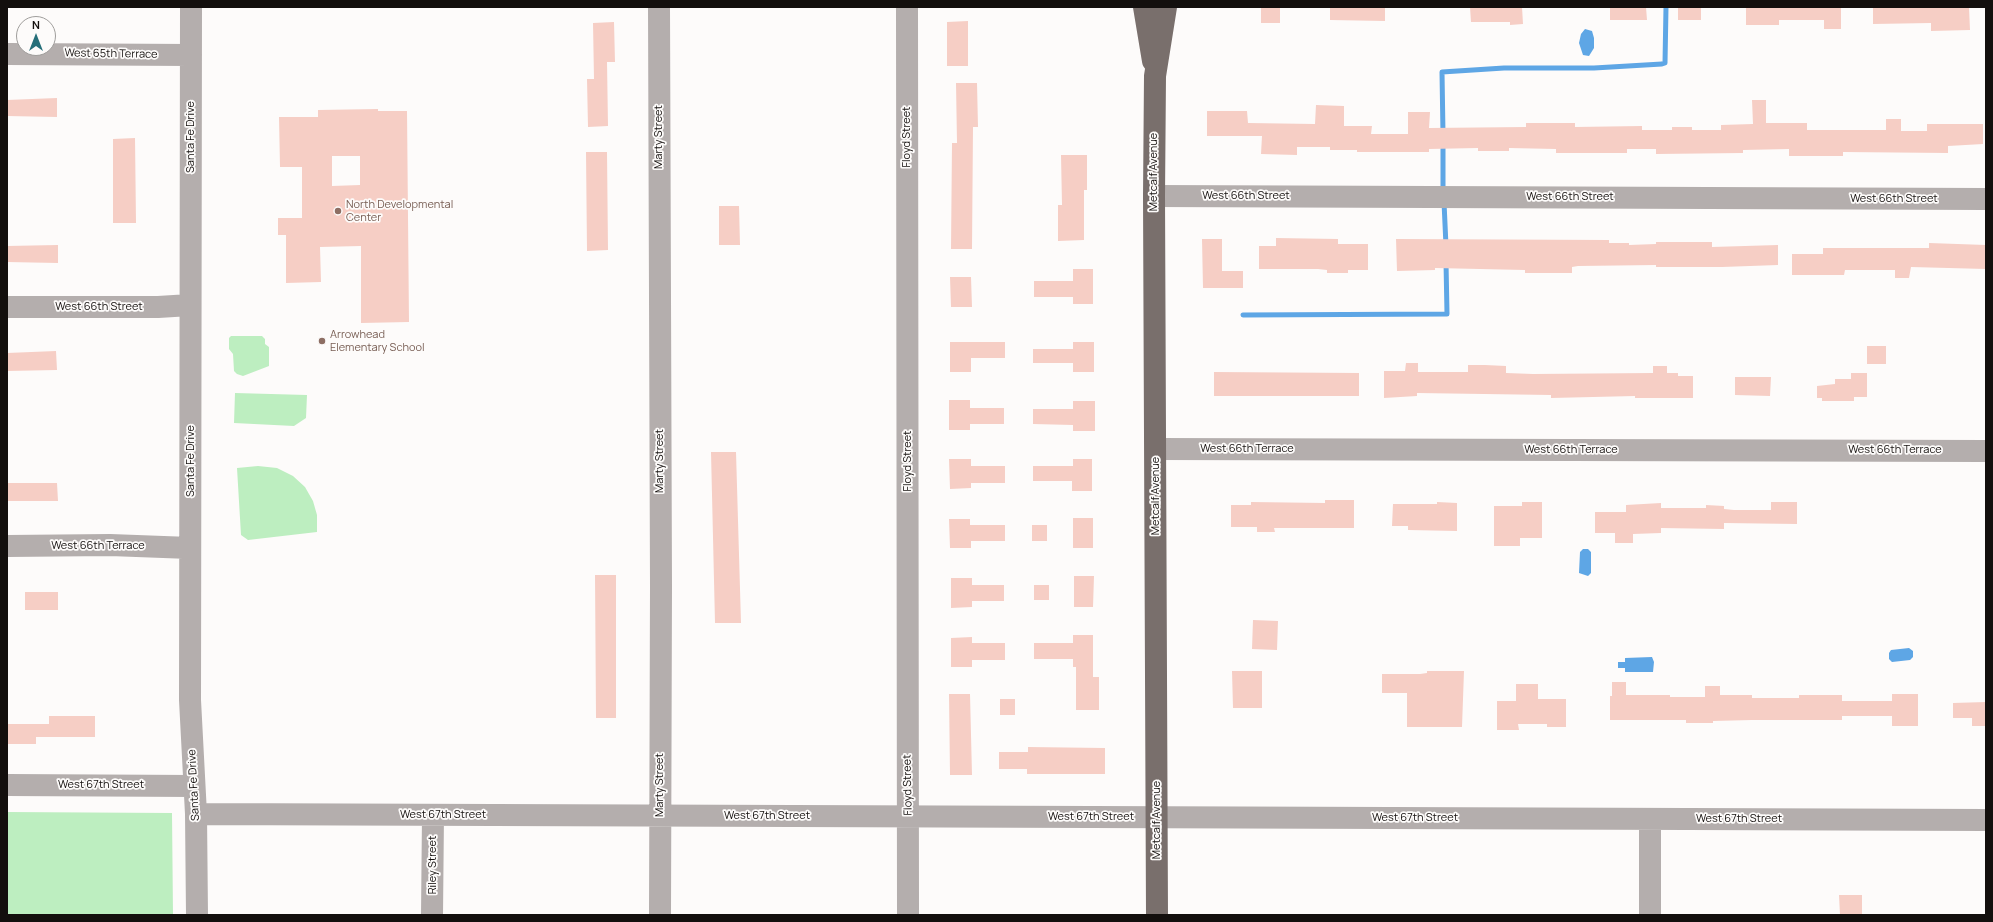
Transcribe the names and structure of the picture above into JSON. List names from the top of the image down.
{
  "streets": {
    "main road": ["Metcalf Avenue"],
    "street": [
      "West 65th Terrace",
      "Santa Fe Drive",
      "Marty Street",
      "Floyd Street",
      "West 66th Street",
      "West 66th Terrace",
      "West 67th Street",
      "Riley Street"
    ]
  },
  "crossings": [
    ["West 65th Terrace", "Santa Fe Drive"],
    ["Santa Fe Drive", "West 66th Street"],
    ["Santa Fe Drive", "West 66th Terrace"],
    ["Santa Fe Drive", "West 67th Street"],
    ["Marty Street", "West 67th Street"],
    ["Floyd Street", "West 67th Street"],
    ["Metcalf Avenue", "West 66th Street"],
    ["Metcalf Avenue", "West 66th Terrace"],
    ["Metcalf Avenue", "West 67th Street"],
    ["West 67th Street", "Riley Street"]
  ],
  "places": ["North Developmental Center", "Arrowhead Elementary School"],
  "north": "top"
}
